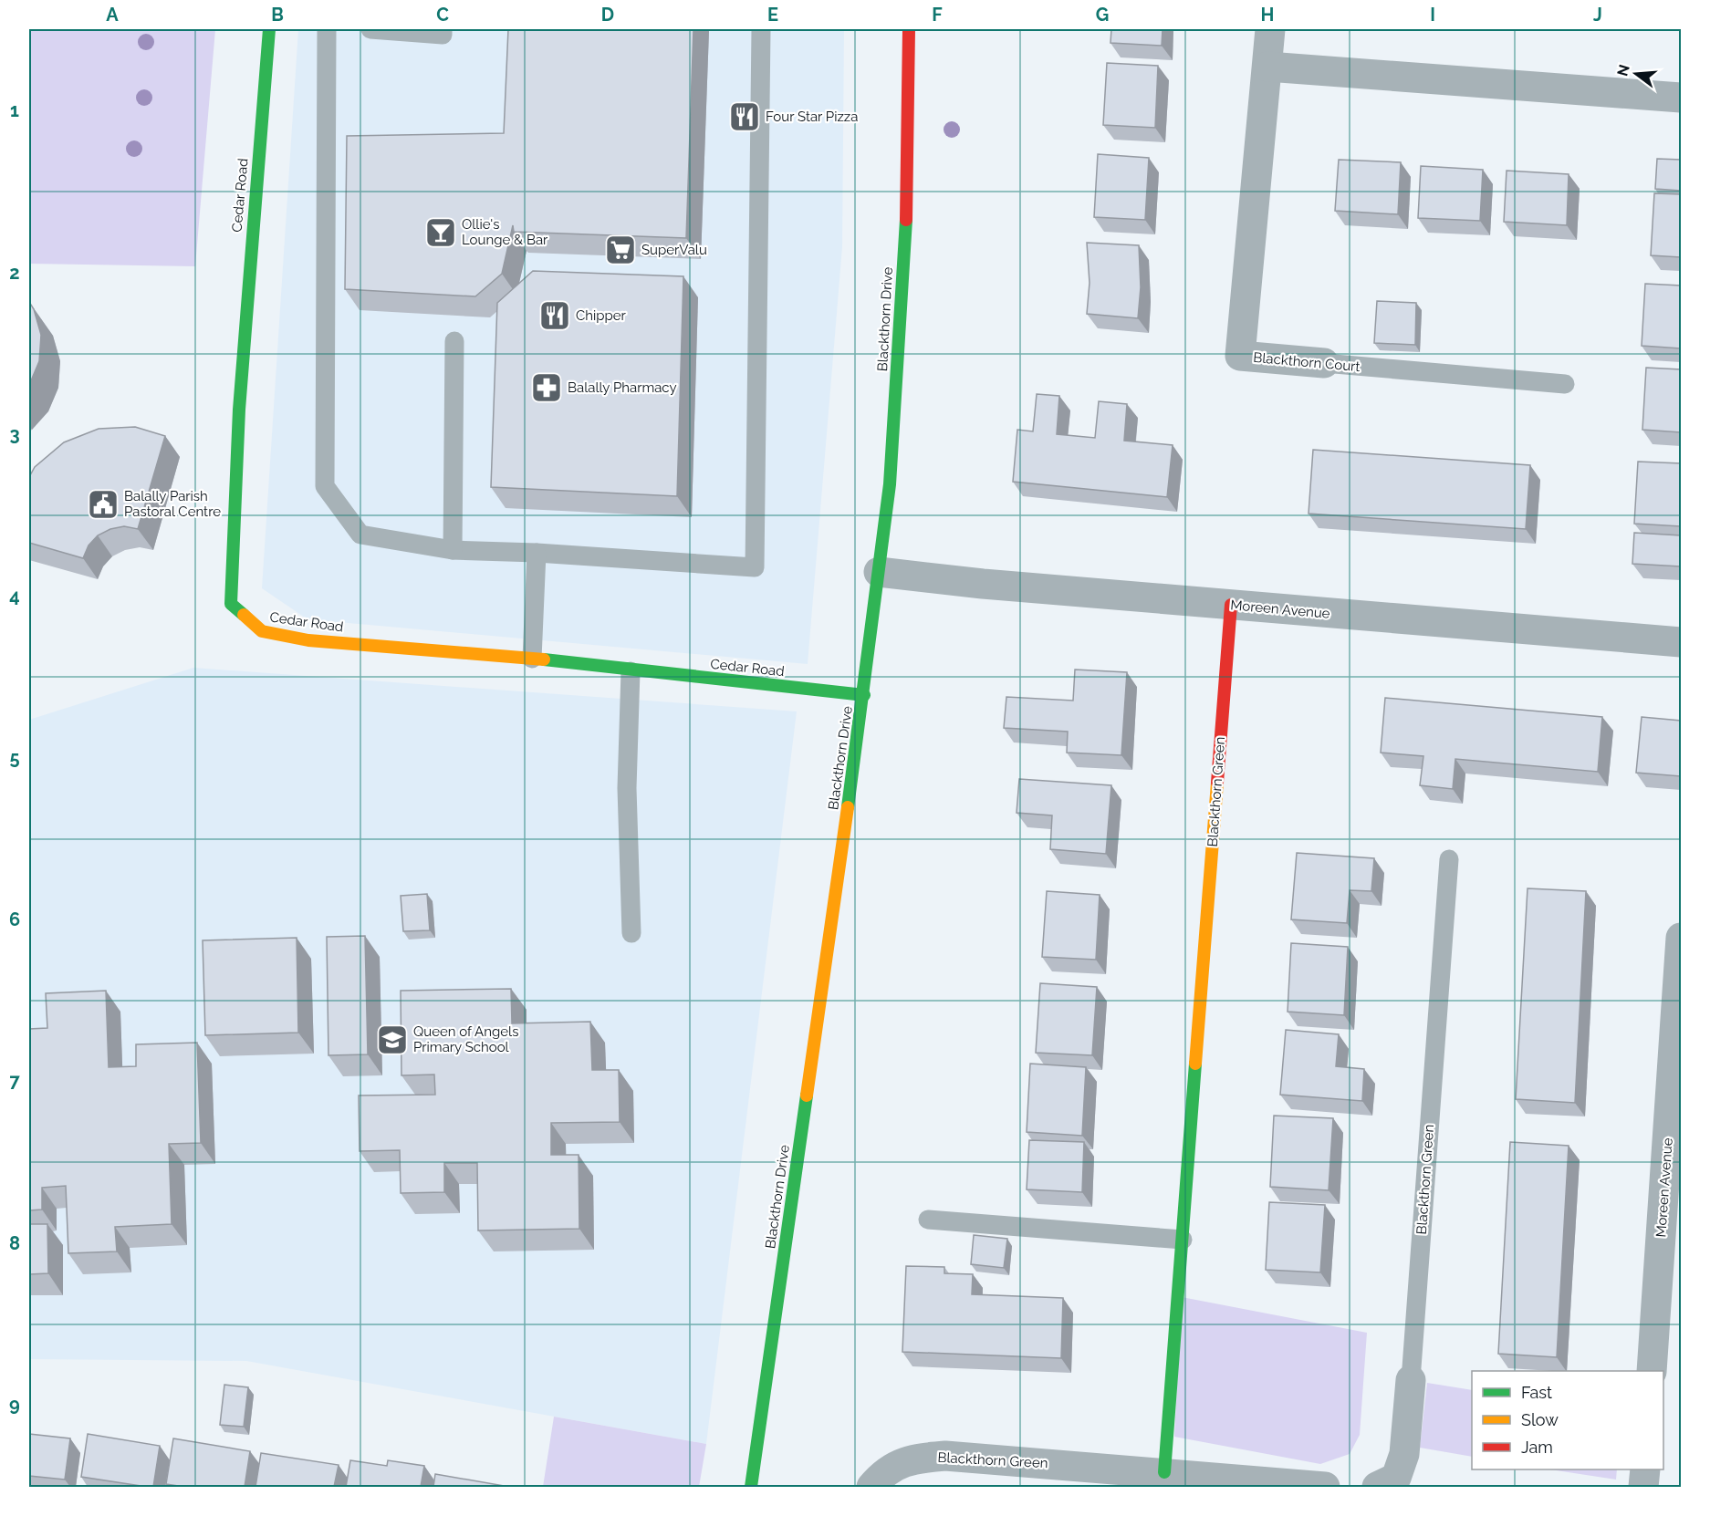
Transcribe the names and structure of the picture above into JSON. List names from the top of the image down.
{
  "streets": {
    "street": [
      "Cedar Road",
      "Blackthorn Drive",
      "Blackthorn Court",
      "Moreen Avenue",
      "Blackthorn Green"
    ]
  },
  "crossings": [
    ["Cedar Road", "Blackthorn Drive"],
    ["Blackthorn Drive", "Moreen Avenue"],
    ["Moreen Avenue", "Blackthorn Green"]
  ],
  "places": {
    "restaurant": ["Four Star Pizza", "Chipper"],
    "bar": ["Ollie's Lounge & Bar"],
    "supermarket": ["SuperValu"],
    "pharmacy": ["Balally Pharmacy"],
    "public building": ["Balally Parish Pastoral Centre"],
    "school or university": ["Queen of Angels Primary School"]
  },
  "legend": ["Fast", "Slow", "Jam"],
  "north": "left",
  "grid": {
    "columns": [
      "A",
      "B",
      "C",
      "D",
      "E",
      "F",
      "G",
      "H",
      "I",
      "J"
    ],
    "rows": [
      "1",
      "2",
      "3",
      "4",
      "5",
      "6",
      "7",
      "8",
      "9"
    ]
  }
}
